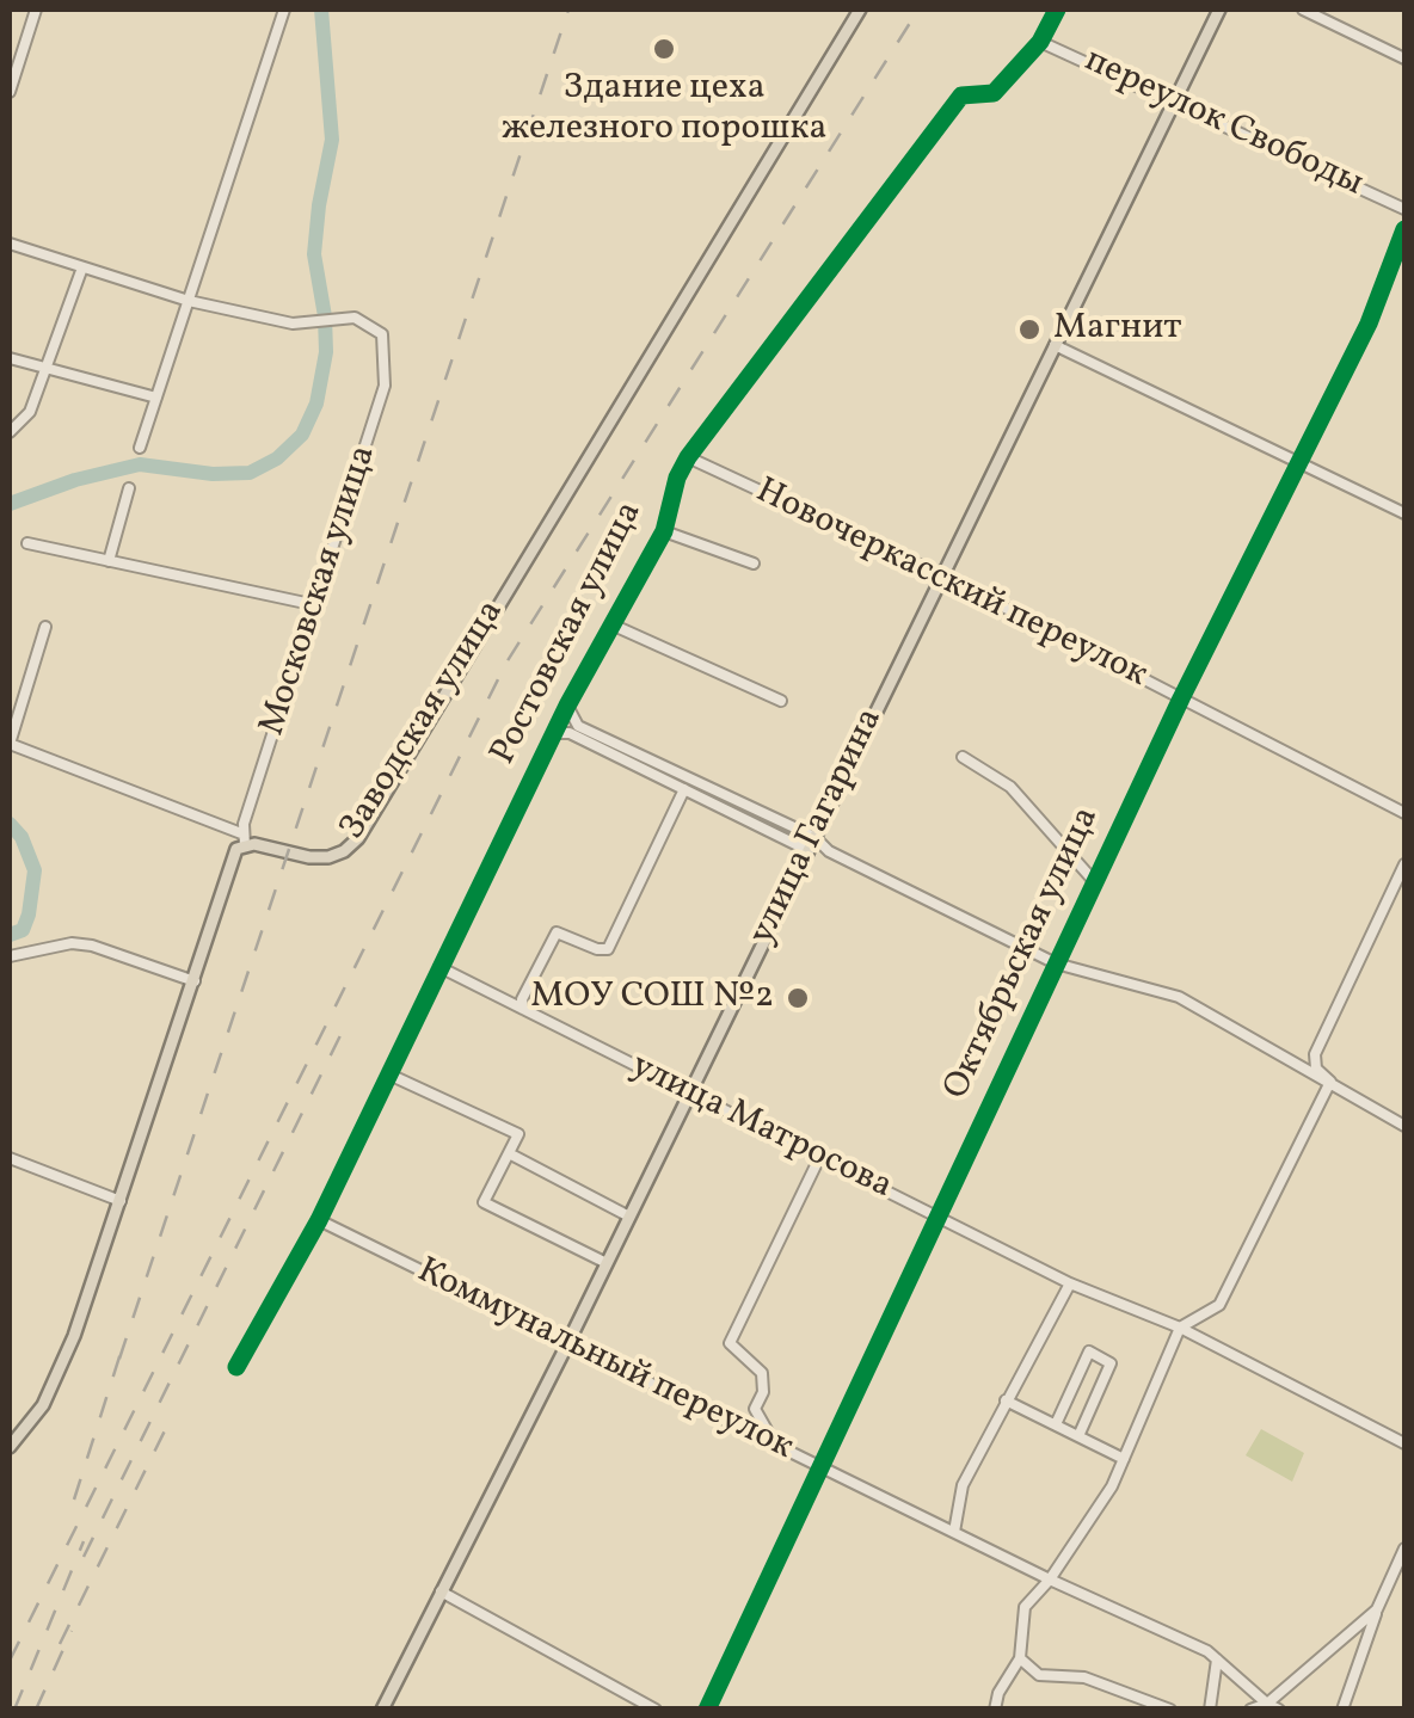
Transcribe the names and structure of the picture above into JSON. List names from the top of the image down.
{
  "streets": {
    "main road": ["Заводская улица", "улица Гагарина"],
    "street": [
      "переулок Свободы",
      "Новочеркасский переулок",
      "Московская улица",
      "Ростовская улица",
      "Октябрьская улица",
      "улица Матросова",
      "Коммунальный переулок"
    ]
  },
  "crossings": [
    ["переулок Свободы", "Ростовская улица"],
    ["переулок Свободы", "улица Гагарина"],
    ["Новочеркасский переулок", "Ростовская улица"],
    ["Новочеркасский переулок", "улица Гагарина"],
    ["Новочеркасский переулок", "Октябрьская улица"],
    ["Московская улица", "Заводская улица"],
    ["Ростовская улица", "улица Матросова"],
    ["Ростовская улица", "Коммунальный переулок"],
    ["улица Гагарина", "улица Матросова"],
    ["улица Гагарина", "Коммунальный переулок"],
    ["Октябрьская улица", "улица Матросова"],
    ["Октябрьская улица", "Коммунальный переулок"]
  ],
  "places": ["Здание цеха железного порошка", "Магнит", "МОУ СОШ №2"]
}
